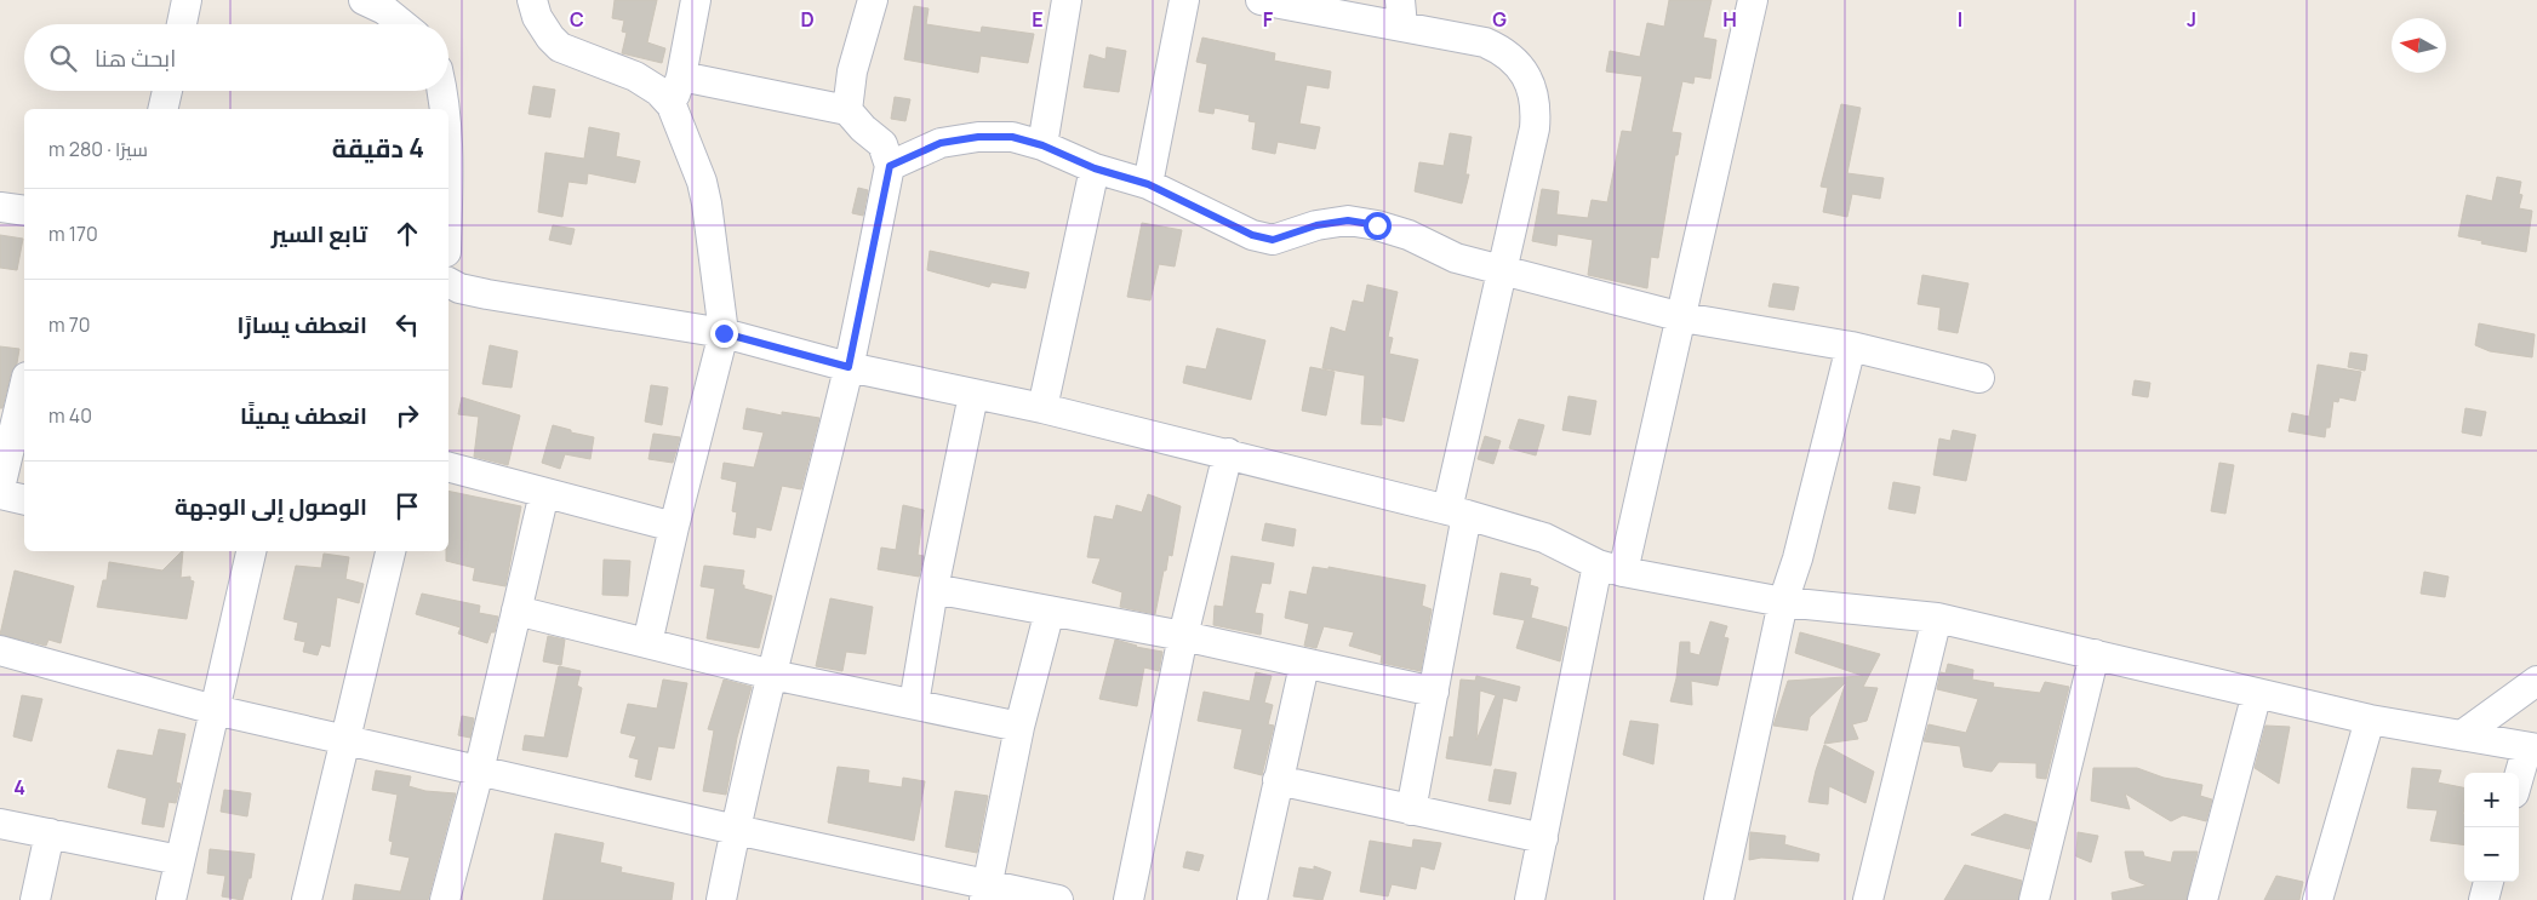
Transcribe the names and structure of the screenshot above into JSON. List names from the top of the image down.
{
  "north": "left",
  "page": {
    "search": "ابحث هنا",
    "heading": ["4 دقيقة", "سيرًا · 280 m"],
    "list": [
      ["تابع السير", "170 m"],
      ["انعطف يسارًا", "70 m"],
      ["انعطف يمينًا", "40 m"],
      "الوصول إلى الوجهة"
    ],
    "map_buttons": ["+", "−"]
  },
  "grid": {
    "columns": [
      "C",
      "D",
      "E",
      "F",
      "G",
      "H",
      "I",
      "J"
    ],
    "rows": ["4"]
  }
}
